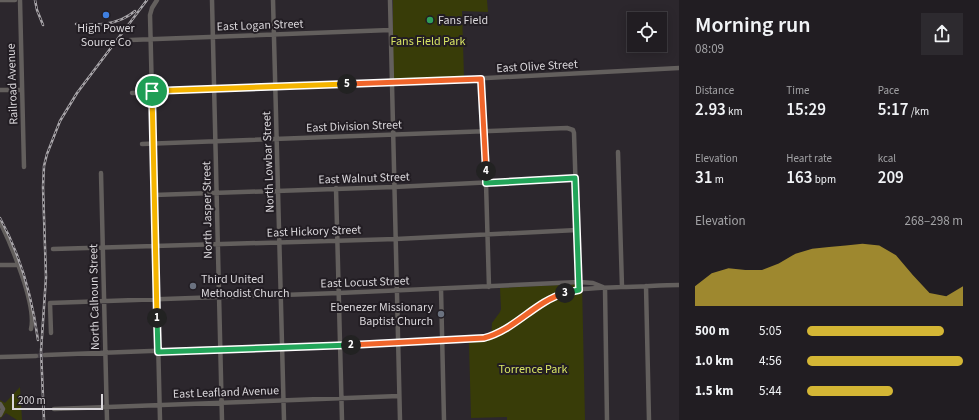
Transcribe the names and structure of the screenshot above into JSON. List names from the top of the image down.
{
  "streets": {
    "street": [
      "East Logan Street",
      "East Olive Street",
      "Railroad Avenue",
      "East Division Street",
      "North Lowbar Street",
      "East Walnut Street",
      "North Jasper Street",
      "East Hickory Street",
      "East Locust Street",
      "North Calhoun Street",
      "East Leafland Avenue"
    ]
  },
  "crossings": [
    ["East Logan Street", "North Lowbar Street"],
    ["East Logan Street", "North Jasper Street"],
    ["East Olive Street", "North Lowbar Street"],
    ["East Olive Street", "North Jasper Street"],
    ["East Division Street", "North Lowbar Street"],
    ["East Division Street", "East Walnut Street"],
    ["East Division Street", "North Jasper Street"],
    ["North Lowbar Street", "East Walnut Street"],
    ["North Lowbar Street", "East Hickory Street"],
    ["North Lowbar Street", "East Locust Street"],
    ["North Lowbar Street", "East Leafland Avenue"],
    ["East Walnut Street", "North Jasper Street"],
    ["North Jasper Street", "East Hickory Street"],
    ["North Jasper Street", "East Locust Street"],
    ["North Jasper Street", "East Leafland Avenue"],
    ["East Hickory Street", "North Calhoun Street"],
    ["East Locust Street", "North Calhoun Street"],
    ["North Calhoun Street", "East Leafland Avenue"]
  ],
  "parks": ["Fans Field Park", "Torrence Park"],
  "places": [
    "High Power Source Co",
    "Fans Field",
    "Third United Methodist Church",
    "Ebenezer Missionary Baptist Church"
  ],
  "scale_bar": "200 m",
  "page": {
    "heading": ["Morning run", "08:09"],
    "stats": [
      ["Distance", "2.93 km"],
      ["Time", "15:29"],
      ["Pace", "5:17 /km"],
      ["Elevation", "31 m"],
      ["Heart rate", "163 bpm"],
      ["kcal", "209"]
    ],
    "pins": [
      "5",
      "4",
      "3",
      "1",
      "2"
    ],
    "chart": ["Elevation", "268–298 m"],
    "list": [
      {
        "name": "500 m",
        "note": "5:05"
      },
      {
        "name": "1.0 km",
        "note": "4:56"
      },
      {
        "name": "1.5 km",
        "note": "5:44"
      }
    ],
    "scale": "200 m"
  }
}
